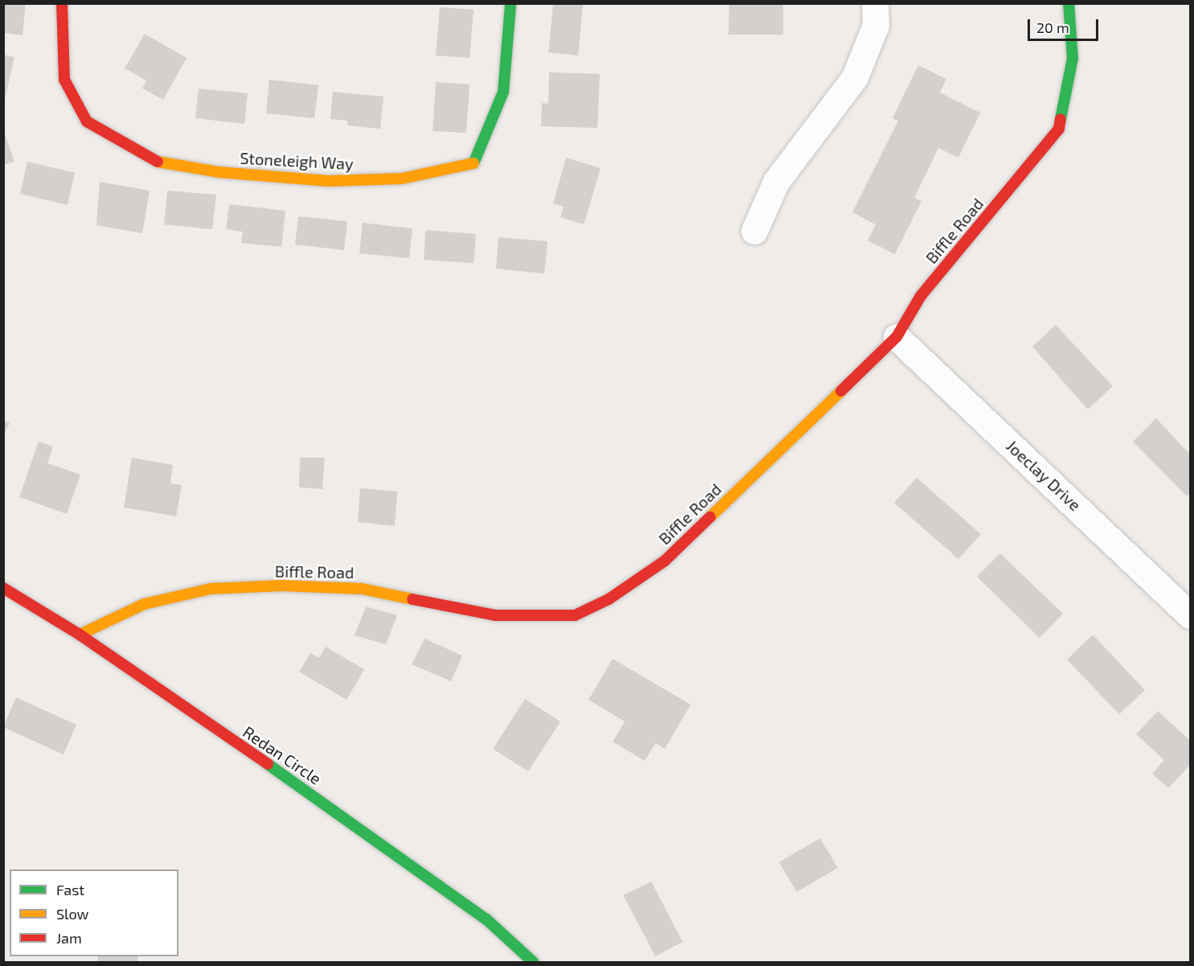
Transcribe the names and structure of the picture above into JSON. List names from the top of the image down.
{
  "streets": {
    "street": [
      "Stoneleigh Way",
      "Biffle Road",
      "Joeclay Drive",
      "Redan Circle"
    ]
  },
  "crossings": [
    ["Biffle Road", "Joeclay Drive"],
    ["Biffle Road", "Redan Circle"]
  ],
  "legend": ["Fast", "Slow", "Jam"],
  "scale_bar": "20 m"
}
